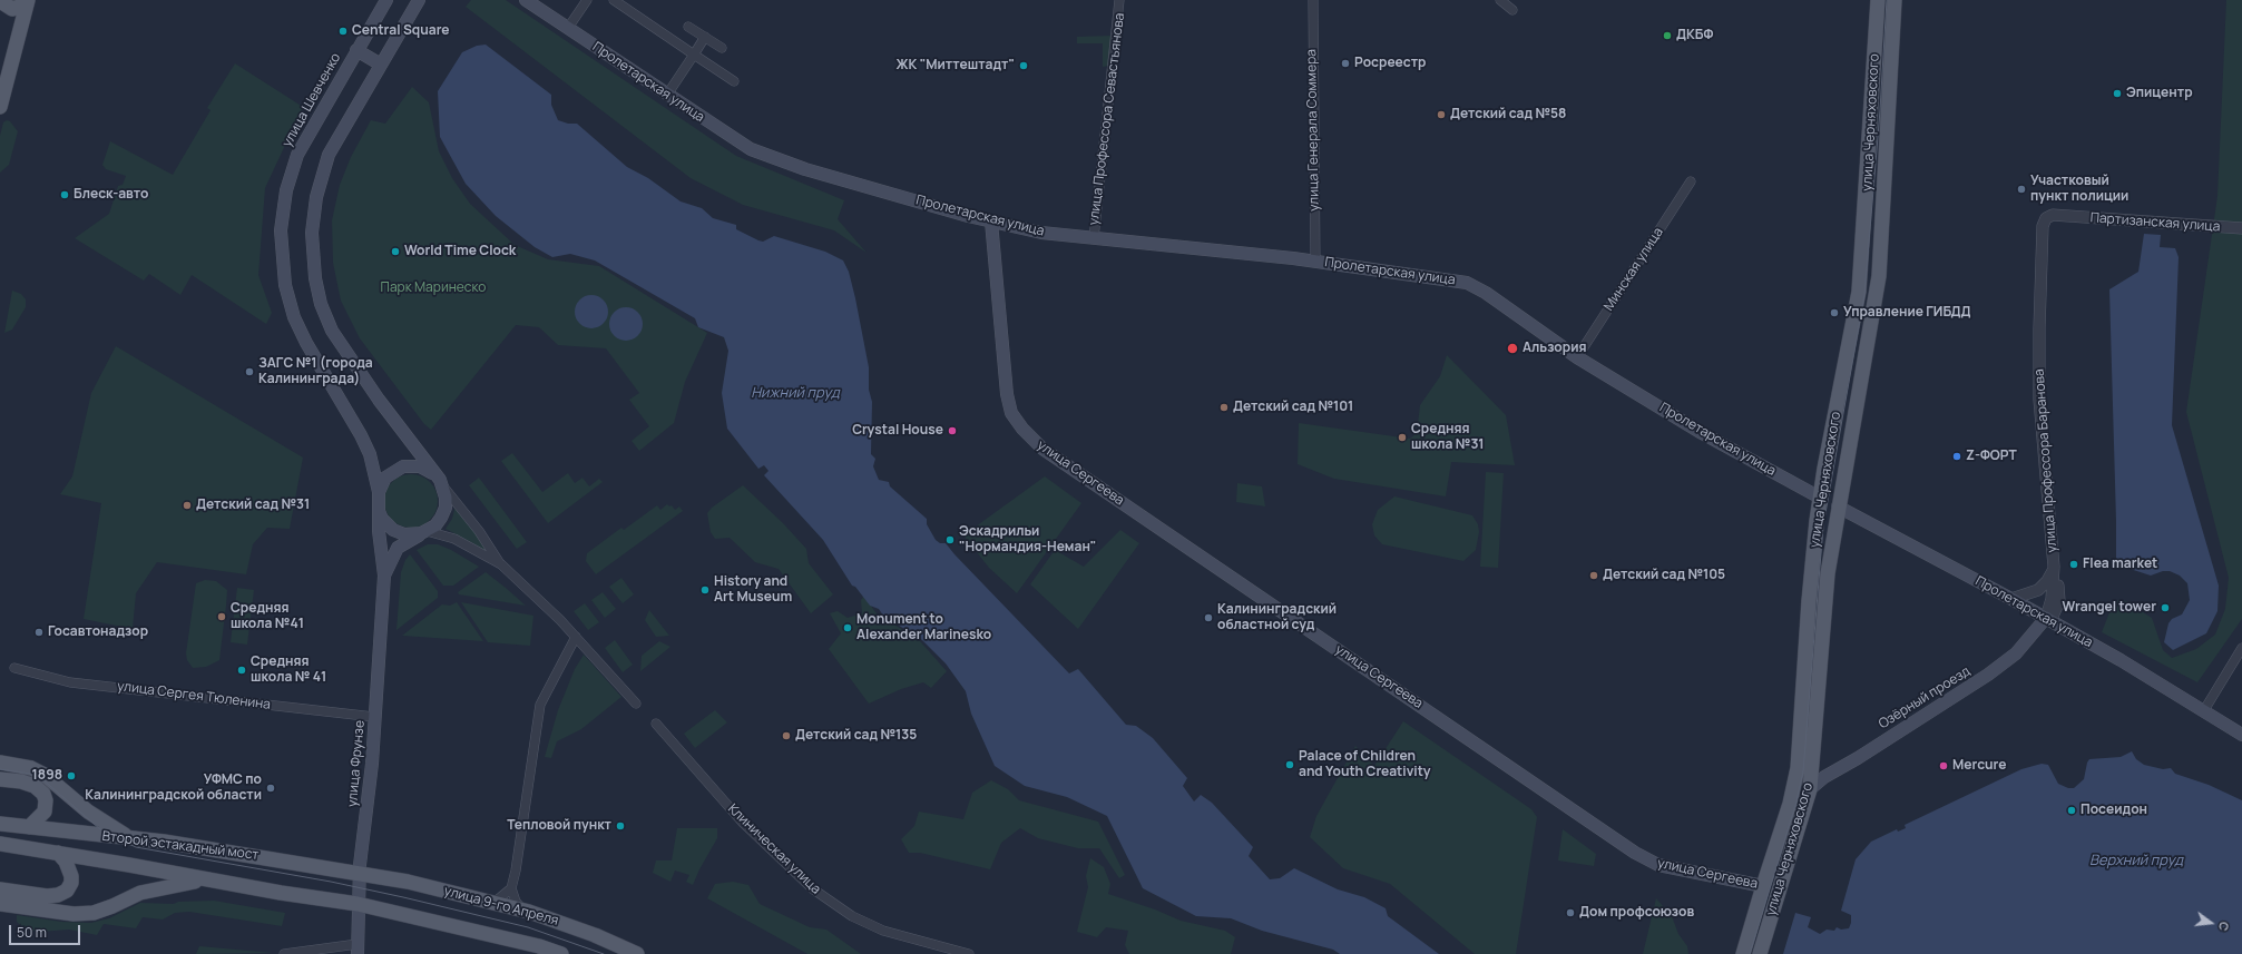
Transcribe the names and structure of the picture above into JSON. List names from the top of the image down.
{
  "streets": {
    "main road": [
      "Пролетарская улица",
      "улица Шевченко",
      "улица Черняховского",
      "улица Сергеева",
      "Озёрный проезд",
      "улица Фрунзе",
      "Второй эстакадный мост",
      "улица 9-го Апреля"
    ],
    "street": [
      "улица Профессора Севастьянова",
      "улица Генерала Соммера",
      "Партизанская улица",
      "Минская улица",
      "улица Профессора Баранова",
      "улица Сергея Тюленина",
      "Клиническая улица"
    ]
  },
  "crossings": [
    ["Пролетарская улица", "улица Профессора Севастьянова"],
    ["Пролетарская улица", "улица Черняховского"],
    ["Пролетарская улица", "улица Генерала Соммера"],
    ["Пролетарская улица", "Минская улица"],
    ["Пролетарская улица", "улица Профессора Баранова"],
    ["Пролетарская улица", "улица Сергеева"],
    ["Пролетарская улица", "Озёрный проезд"],
    ["улица Шевченко", "улица Фрунзе"],
    ["улица Черняховского", "улица Сергеева"],
    ["улица Черняховского", "Озёрный проезд"],
    ["Партизанская улица", "улица Профессора Баранова"],
    ["улица Профессора Баранова", "Озёрный проезд"],
    ["улица Сергея Тюленина", "улица Фрунзе"],
    ["улица Фрунзе", "Второй эстакадный мост"],
    ["улица Фрунзе", "улица 9-го Апреля"],
    ["Второй эстакадный мост", "улица 9-го Апреля"]
  ],
  "water": ["Нижний пруд", "Верхний пруд"],
  "parks": ["Парк Маринеско"],
  "places": [
    "Central Square",
    "ДКБФ",
    "Росрeeстр",
    "ЖК \"Миттештадт\"",
    "Эпицентр",
    "Детский сад №58",
    "Участковый пункт полиции",
    "Блеск-авто",
    "World Time Clock",
    "Управление ГИБДД",
    "Альзория",
    "ЗАГС №1 (города Калининграда)",
    "Детский сад №101",
    "Crystal House",
    "Средняя школа №31",
    "Z-ФОРТ",
    "Детский сад №31",
    "Эскадрильи \"Нормандия-Неман\"",
    "Flea market",
    "Детский сад №105",
    "History and Art Museum",
    "Wrangel tower",
    "Средняя школа №41",
    "Калининградский областной суд",
    "Monument to Alexander Marinesko",
    "Госавтонадзор",
    "Средняя школа № 41",
    "Детский сад №135",
    "Palace of Children and Youth Creativity",
    "Mercure",
    "1898",
    "УФМС по Калининградской области",
    "Посеидон",
    "Тепловой пункт",
    "Дом профсоюзов"
  ],
  "scale_bar": "50 m",
  "north": "right"
}
